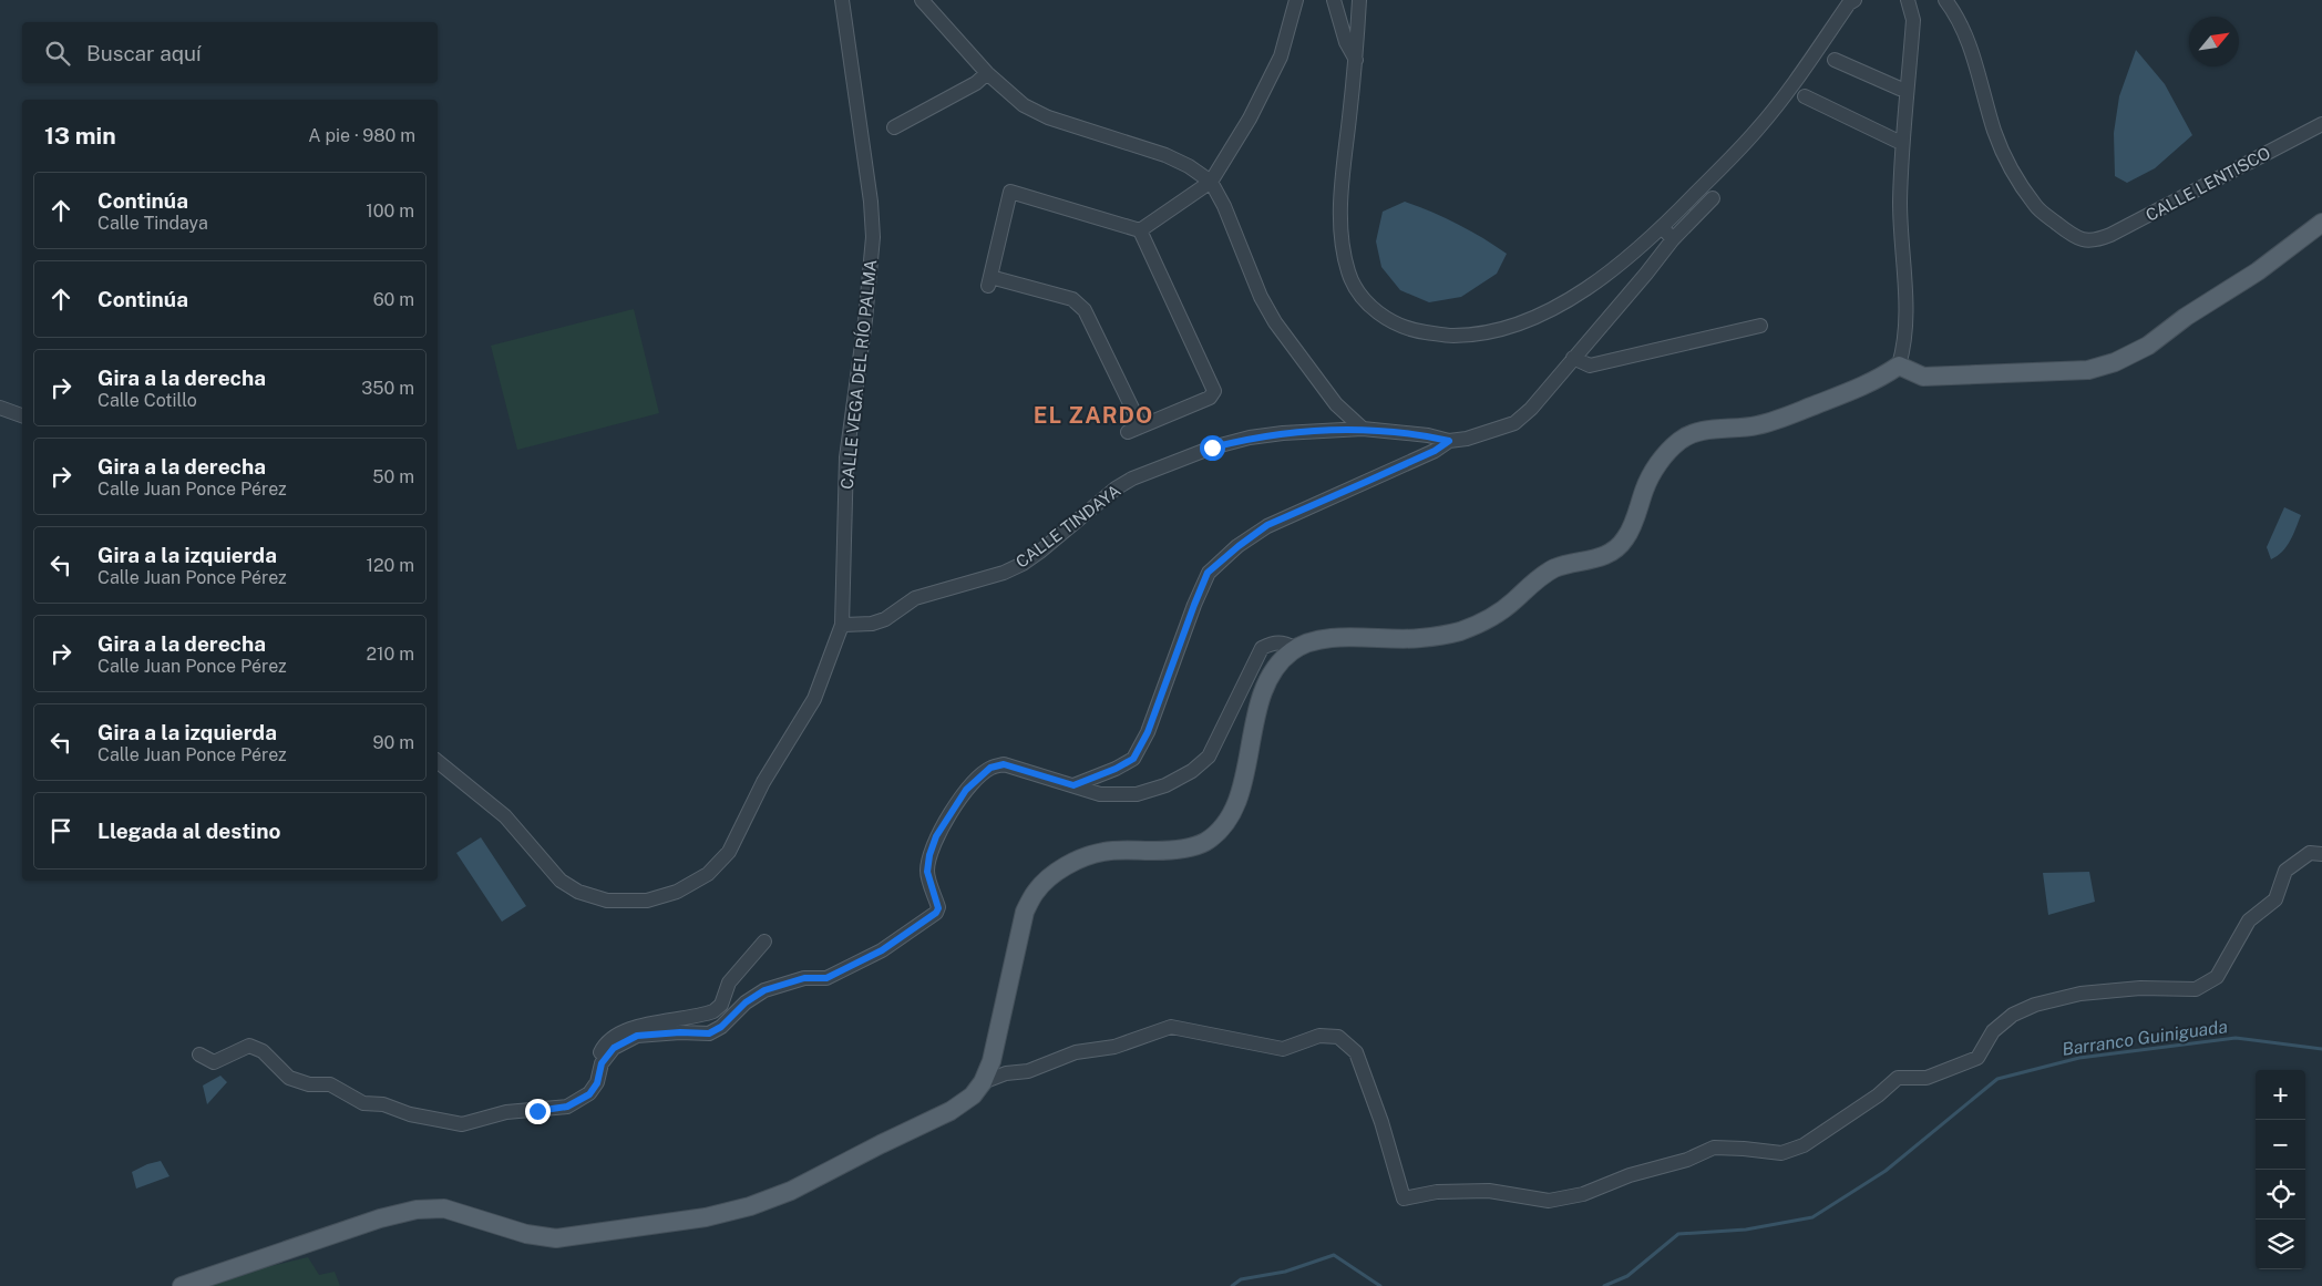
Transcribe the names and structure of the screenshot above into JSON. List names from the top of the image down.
{
  "streets": {
    "street": ["CALLE LENTISCO", "CALLE VEGA DEL RÍO PALMA", "CALLE TINDAYA"]
  },
  "crossings": [
    ["CALLE VEGA DEL RÍO PALMA", "CALLE TINDAYA"]
  ],
  "districts": ["EL ZARDO"],
  "water": ["Barranco Guiniguada"],
  "north": "top right",
  "page": {
    "search": "Buscar aquí",
    "heading": ["13 min", "A pie · 980 m"],
    "list": [
      ["Continúa", "Calle Tindaya", "100 m"],
      ["Continúa", "60 m"],
      ["Gira a la derecha", "Calle Cotillo", "350 m"],
      ["Gira a la derecha", "Calle Juan Ponce Pérez", "50 m"],
      ["Gira a la izquierda", "Calle Juan Ponce Pérez", "120 m"],
      ["Gira a la derecha", "Calle Juan Ponce Pérez", "210 m"],
      ["Gira a la izquierda", "Calle Juan Ponce Pérez", "90 m"],
      "Llegada al destino"
    ],
    "map_buttons": ["+", "−"]
  }
}
